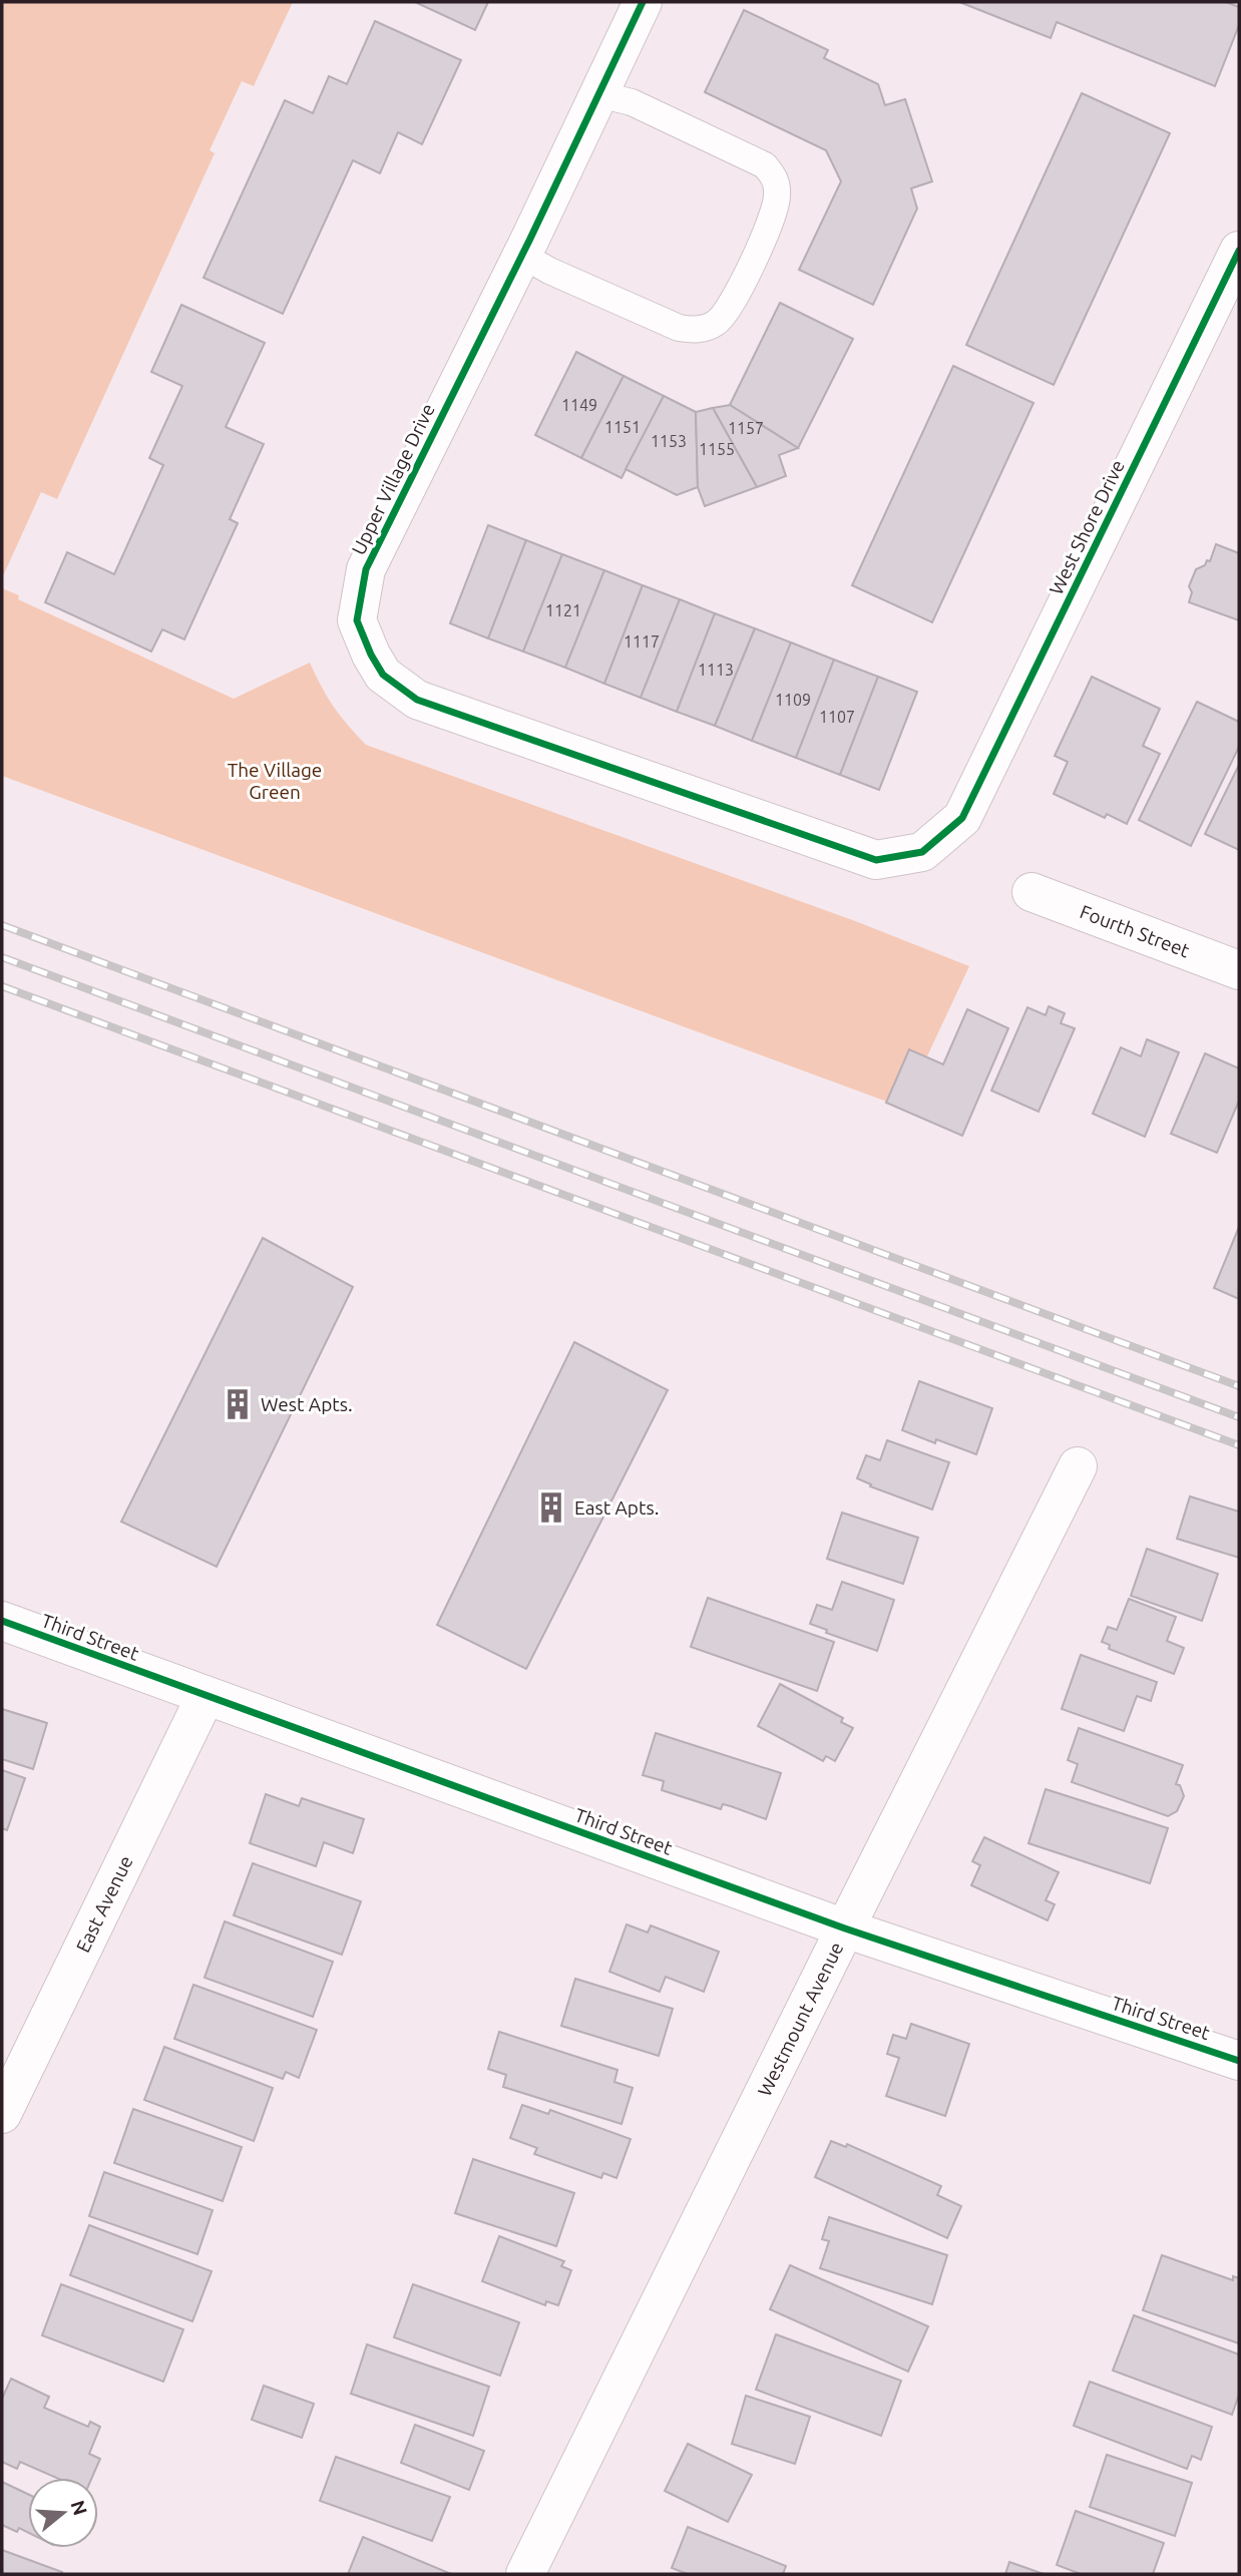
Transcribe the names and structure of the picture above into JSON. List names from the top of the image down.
{
  "streets": {
    "street": [
      "Upper Village Drive",
      "West Shore Drive",
      "Fourth Street",
      "Third Street",
      "East Avenue",
      "Westmount Avenue"
    ]
  },
  "crossings": [
    ["Upper Village Drive", "West Shore Drive"],
    ["Third Street", "East Avenue"],
    ["Third Street", "Westmount Avenue"]
  ],
  "parks": ["The Village Green"],
  "places": {
    "building": ["West Apts.", "East Apts."]
  },
  "house_numbers": [
    "1149",
    "1151",
    "1157",
    "1153",
    "1155",
    "1121",
    "1117",
    "1113",
    "1109",
    "1107"
  ],
  "north": "right"
}
